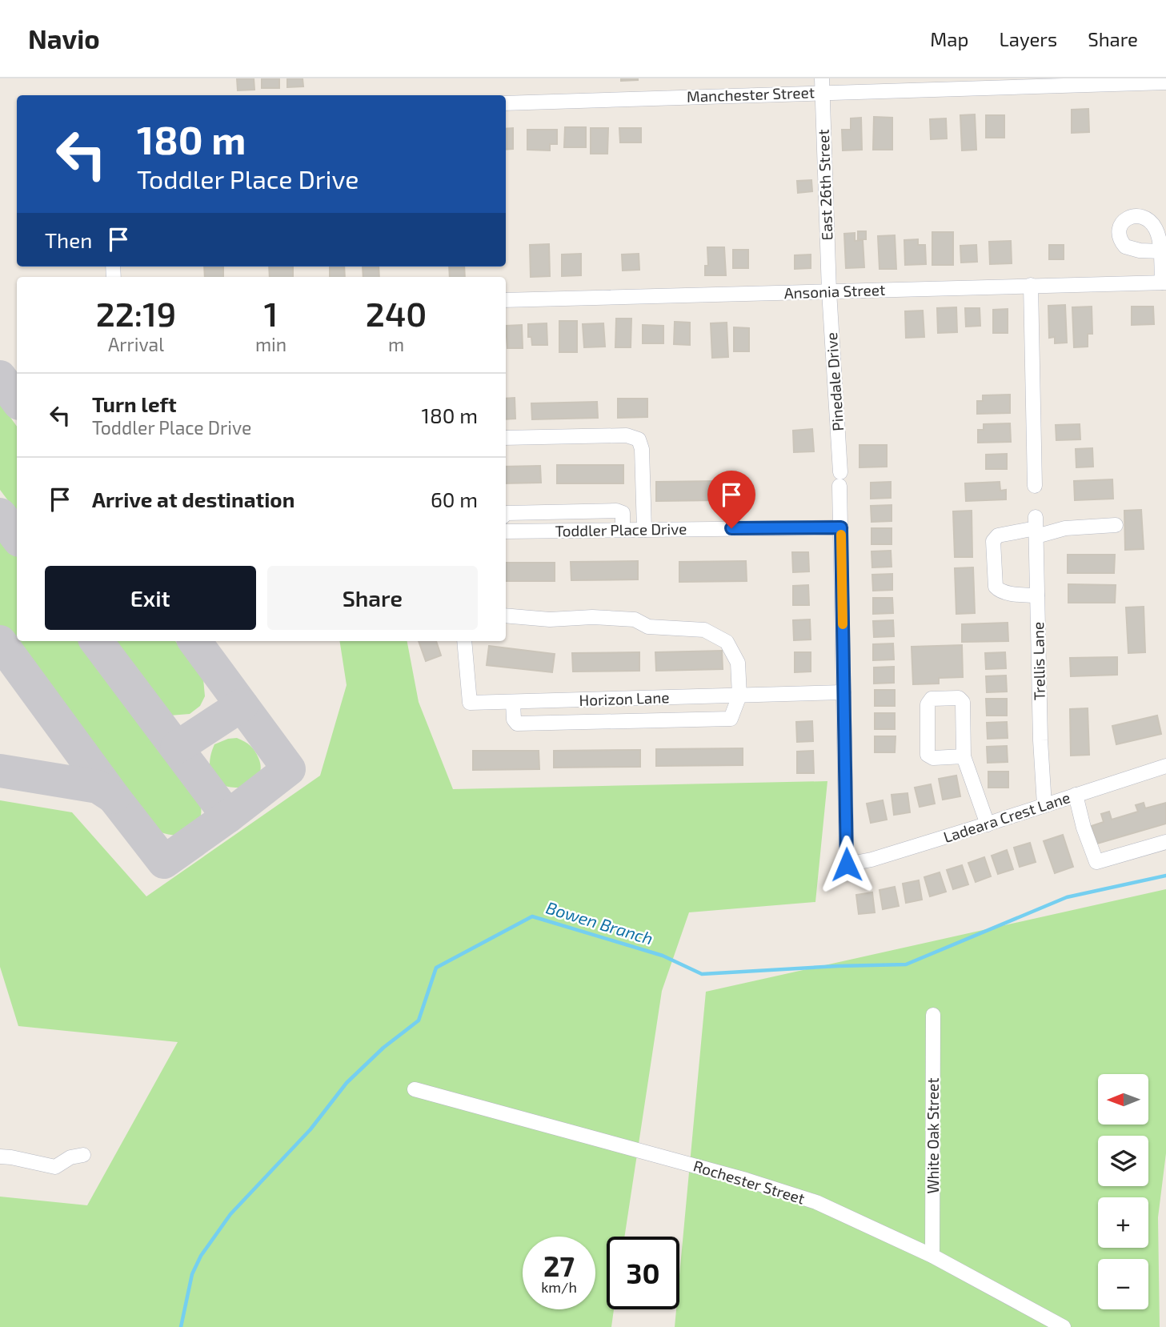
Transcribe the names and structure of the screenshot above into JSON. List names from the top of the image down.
{
  "streets": {
    "street": [
      "Manchester Street",
      "East 26th Street",
      "Ansonia Street",
      "Pinedale Drive",
      "Toddler Place Drive",
      "Trellis Lane",
      "Horizon Lane",
      "Ladeara Crest Lane",
      "White Oak Street",
      "Rochester Street"
    ]
  },
  "crossings": [
    ["Manchester Street", "East 26th Street"],
    ["East 26th Street", "Ansonia Street"],
    ["East 26th Street", "Pinedale Drive"],
    ["Ansonia Street", "Pinedale Drive"],
    ["Pinedale Drive", "Toddler Place Drive"],
    ["Pinedale Drive", "Horizon Lane"],
    ["Pinedale Drive", "Ladeara Crest Lane"],
    ["Trellis Lane", "Ladeara Crest Lane"],
    ["White Oak Street", "Rochester Street"]
  ],
  "water": ["Bowen Branch"],
  "north": "left",
  "page": {
    "header": "Navio",
    "nav": ["Map", "Layers", "Share"],
    "turn": ["180 m", "Toddler Place Drive"],
    "then": "Then",
    "eta": [
      "22:19",
      "Arrival",
      "1",
      "min",
      "240",
      "m"
    ],
    "list": [
      {
        "name": "Turn left",
        "note": "Toddler Place Drive",
        "value": "180 m"
      },
      {
        "name": "Arrive at destination",
        "value": "60 m"
      }
    ],
    "buttons": ["Exit", "Share"],
    "map_buttons": ["+", "−"],
    "speed": "27 km/h",
    "limit": "30"
  }
}
